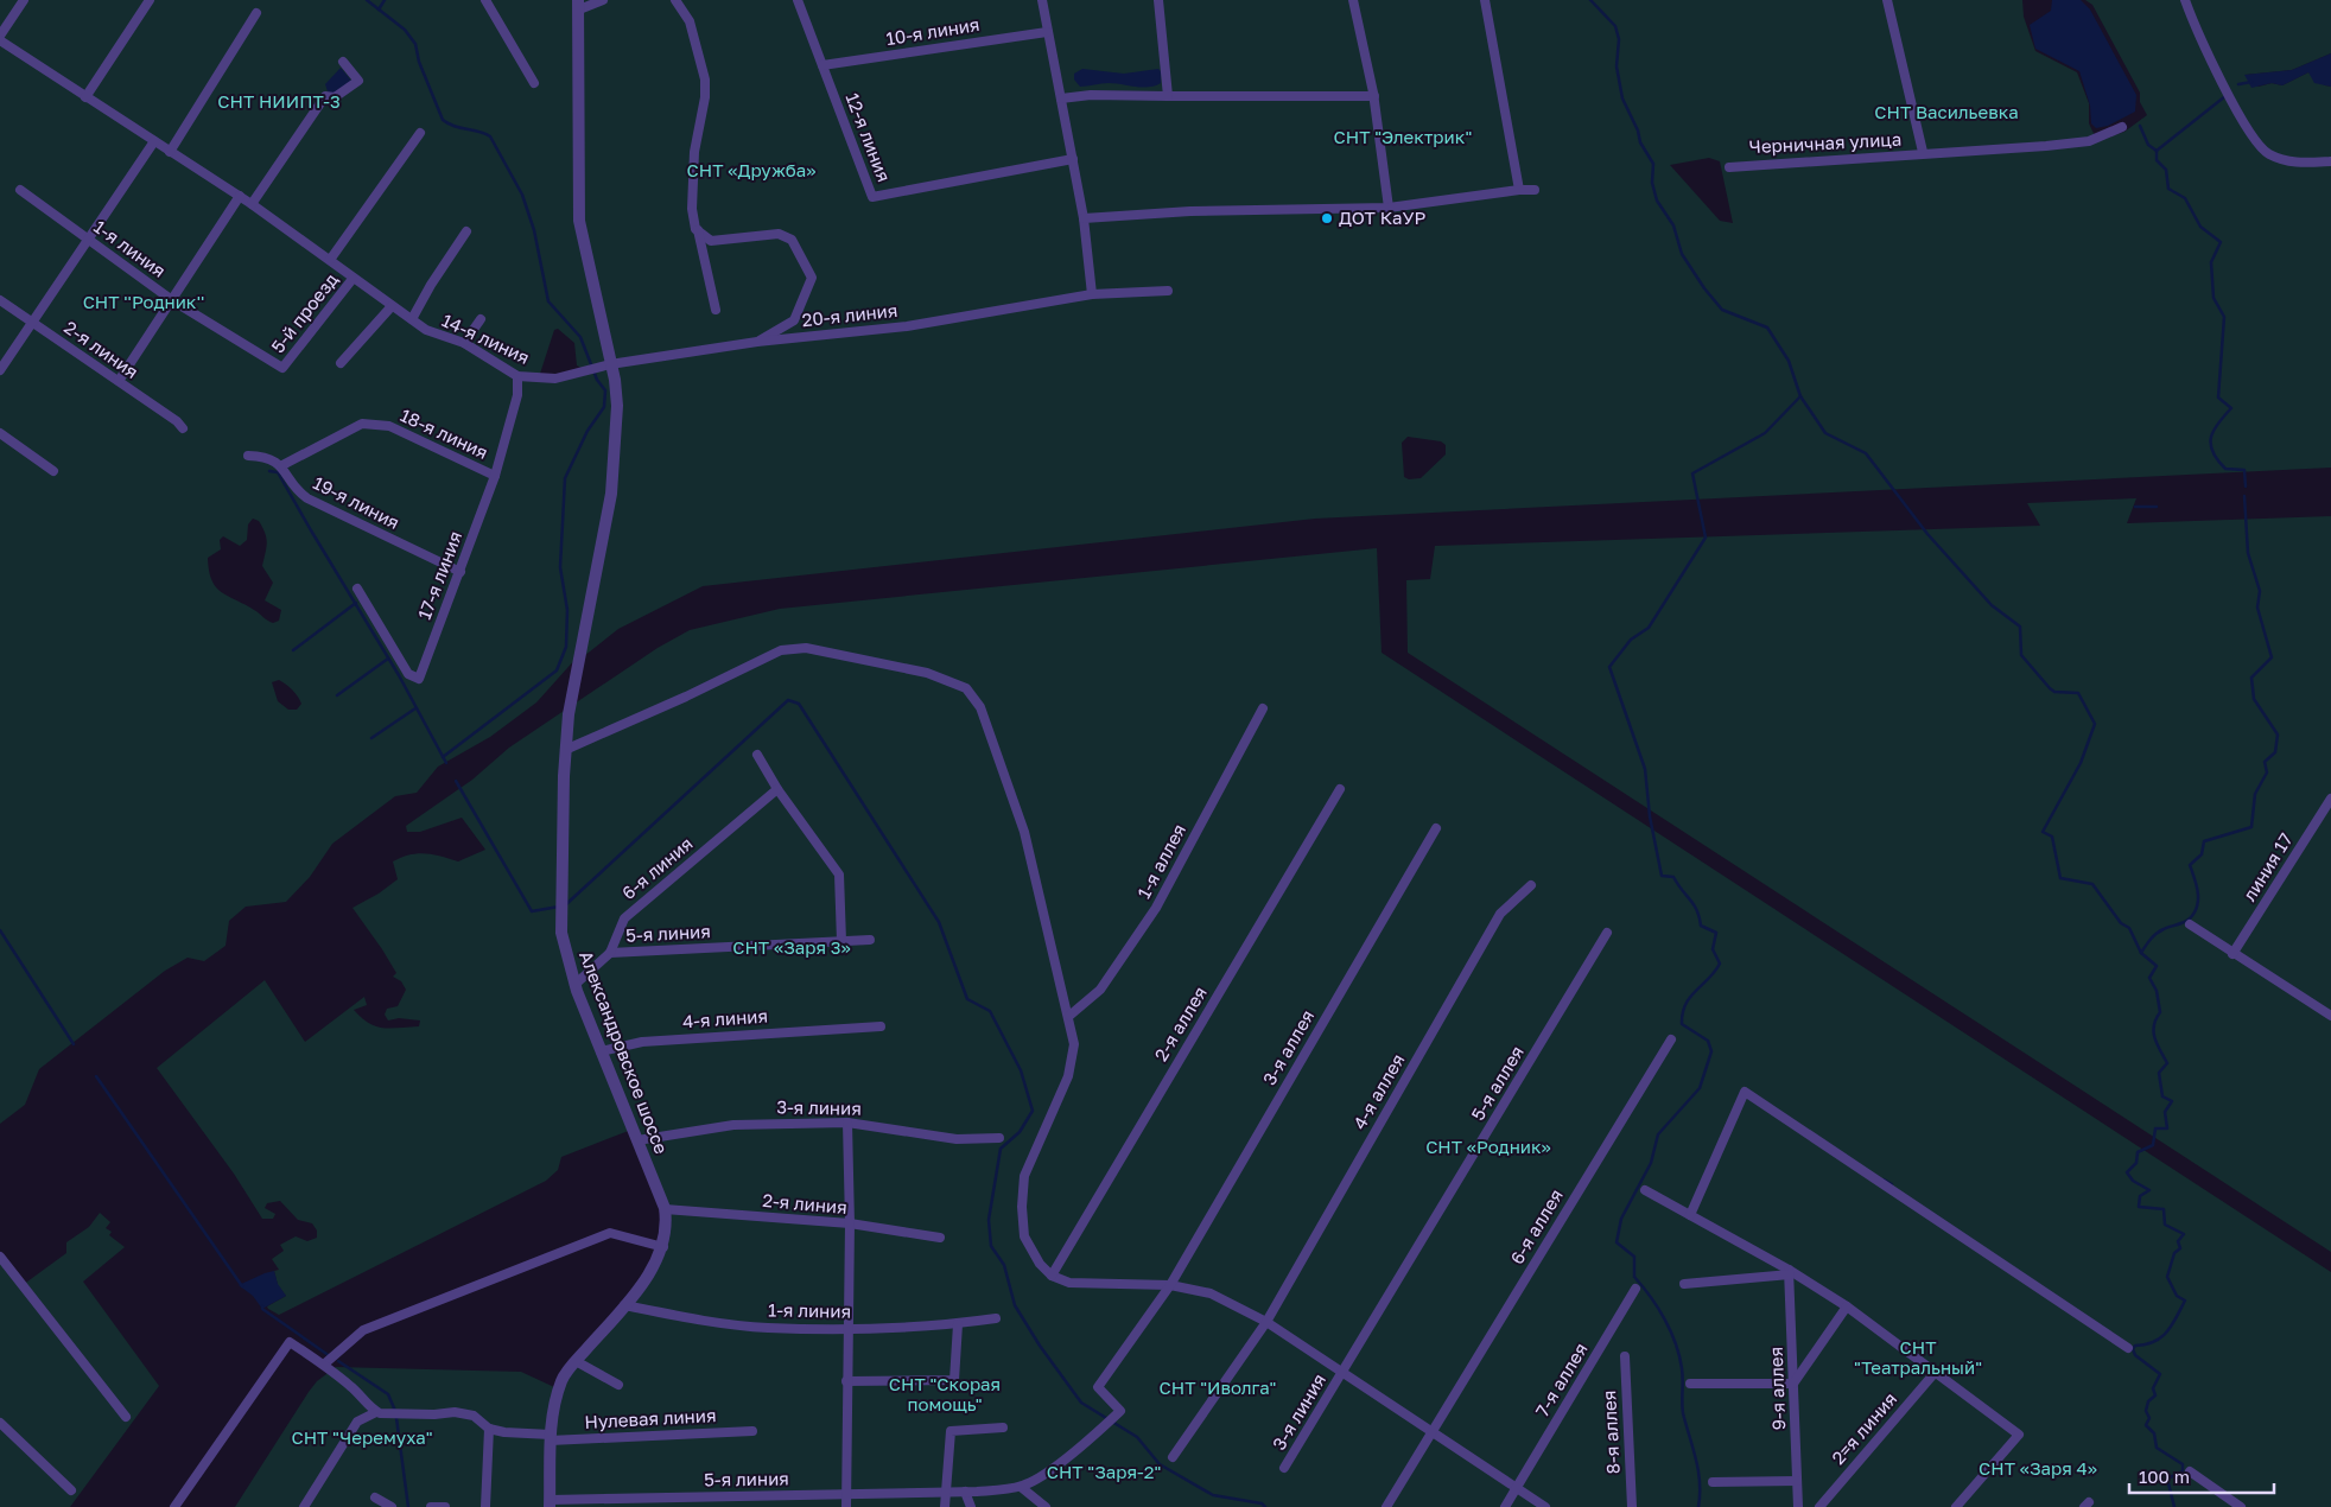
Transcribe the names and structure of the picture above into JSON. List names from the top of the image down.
{
  "streets": {
    "street": [
      "10-я линия",
      "12-я линия",
      "Черничная улица",
      "1-я линия",
      "5-й проезд",
      "20-я линия",
      "14-я линия",
      "2-я линия",
      "18-я линия",
      "19-я линия",
      "17-я линия",
      "1-я аллея",
      "линия 17",
      "6-я линия",
      "5-я линия",
      "4-я линия",
      "2-я аллея",
      "3-я аллея",
      "Александровское шоссе",
      "5-я аллея",
      "4-я аллея",
      "3-я линия",
      "6-я аллея",
      "7-я аллея",
      "9-я аллея",
      "Нулевая линия",
      "2=я линия",
      "8-я аллея"
    ]
  },
  "crossings": [
    ["10-я линия", "12-я линия"],
    ["1-я линия", "5-й проезд"],
    ["1-я линия", "Александровское шоссе"],
    ["5-й проезд", "14-я линия"],
    ["20-я линия", "14-я линия"],
    ["20-я линия", "Александровское шоссе"],
    ["14-я линия", "17-я линия"],
    ["14-я линия", "Александровское шоссе"],
    ["2-я линия", "Александровское шоссе"],
    ["18-я линия", "19-я линия"],
    ["18-я линия", "17-я линия"],
    ["19-я линия", "17-я линия"],
    ["6-я линия", "5-я линия"],
    ["6-я линия", "Александровское шоссе"],
    ["5-я линия", "Александровское шоссе"],
    ["4-я линия", "Александровское шоссе"],
    ["Александровское шоссе", "3-я линия"],
    ["Александровское шоссе", "Нулевая линия"],
    ["5-я аллея", "3-я линия"]
  ],
  "parks": [
    "СНТ НИИПТ-3",
    "СНТ Васильевка",
    "СНТ \"Электрик\"",
    "СНТ «Дружба»",
    "СНТ ''Родник''",
    "СНТ «Заря 3»",
    "СНТ «Родник»",
    "СНТ \"Театральный\"",
    "СНТ \"Скорая помощь\"",
    "СНТ \"Иволга\"",
    "СНТ \"Черемуха\"",
    "СНТ «Заря 4»",
    "СНТ \"Заря-2\""
  ],
  "places": ["ДОТ КаУР"],
  "scale_bar": "100 m"
}
